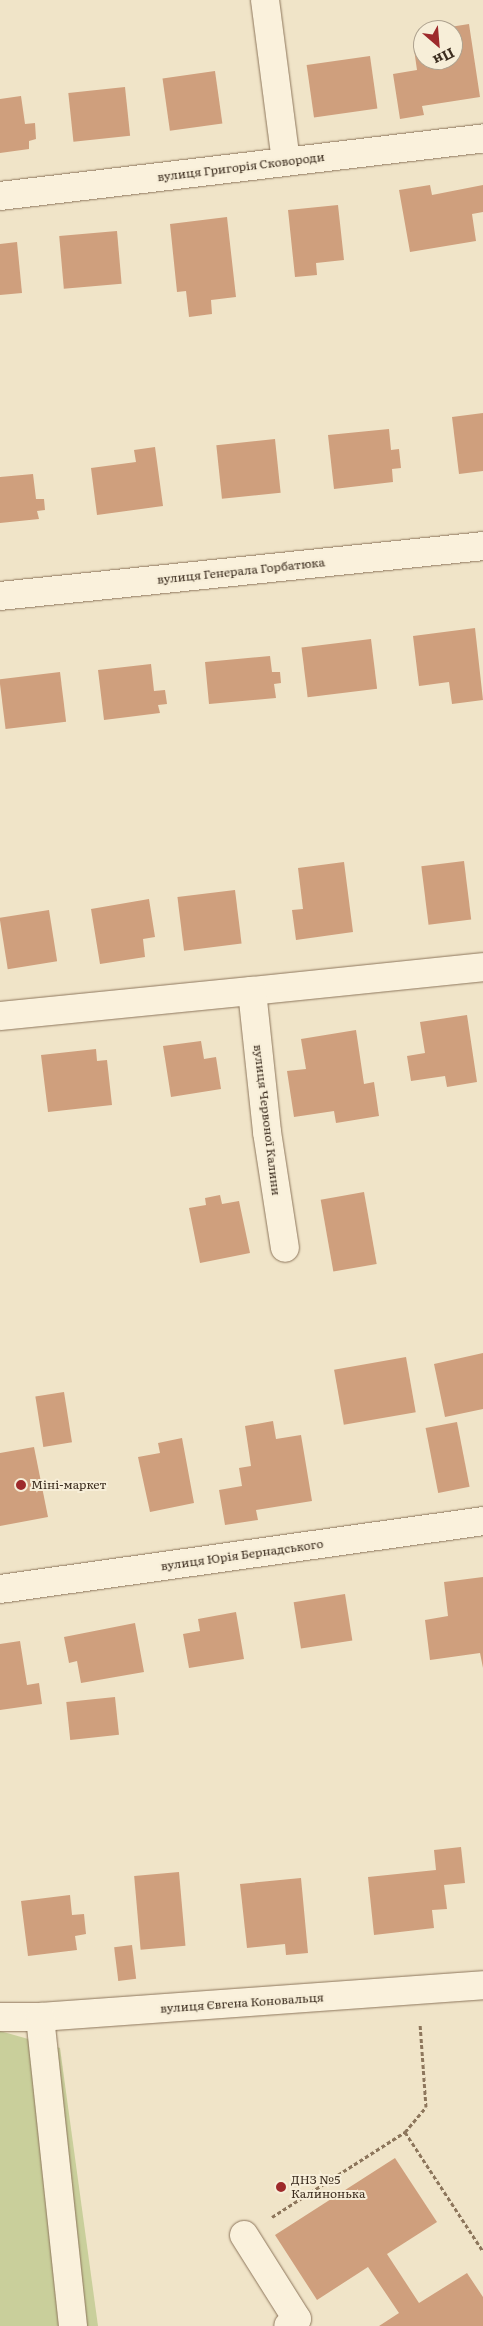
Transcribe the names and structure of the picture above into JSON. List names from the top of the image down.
{
  "streets": {
    "street": [
      "вулиця Григорія Сковороди",
      "вулиця Генерала Горбатюка",
      "вулиця Червоної Калини",
      "вулиця Юрія Бернадського",
      "вулиця Євгена Коновальця"
    ]
  },
  "places": ["Міні-маркет", "ДНЗ №5 Калинонька"],
  "north": "bottom right"
}
